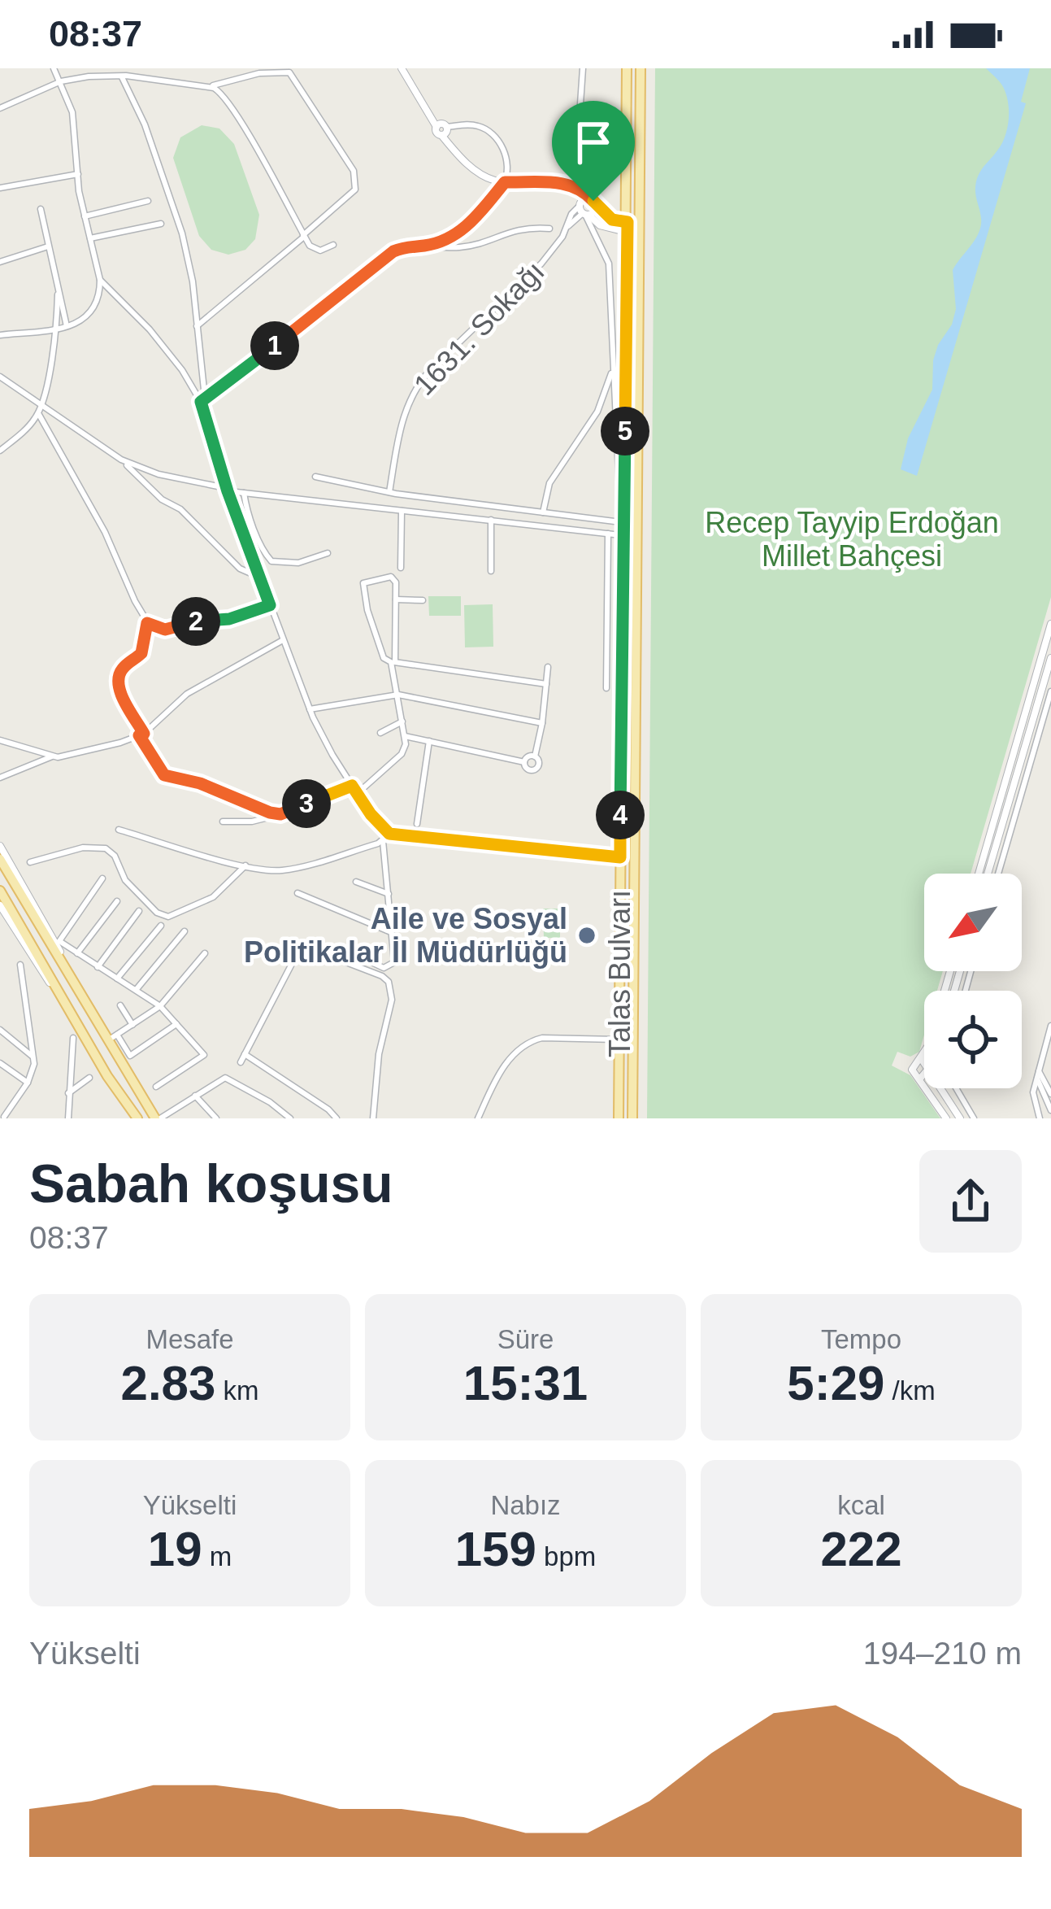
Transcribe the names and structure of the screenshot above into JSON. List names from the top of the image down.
{
  "streets": {
    "main road": ["Talas Bulvarı"],
    "street": ["1631. Sokağı"]
  },
  "parks": ["Recep Tayyip Erdoğan Millet Bahçesi"],
  "places": ["Aile ve Sosyal Politikalar İl Müdürlüğü"],
  "north": "bottom left",
  "page": {
    "status": "08:37",
    "pins": [
      "1",
      "5",
      "2",
      "3",
      "4"
    ],
    "heading": ["Sabah koşusu", "08:37"],
    "stats": [
      ["Mesafe", "2.83 km"],
      ["Süre", "15:31"],
      ["Tempo", "5:29 /km"],
      ["Yükselti", "19 m"],
      ["Nabız", "159 bpm"],
      ["kcal", "222"]
    ],
    "chart": ["Yükselti", "194–210 m"]
  }
}
